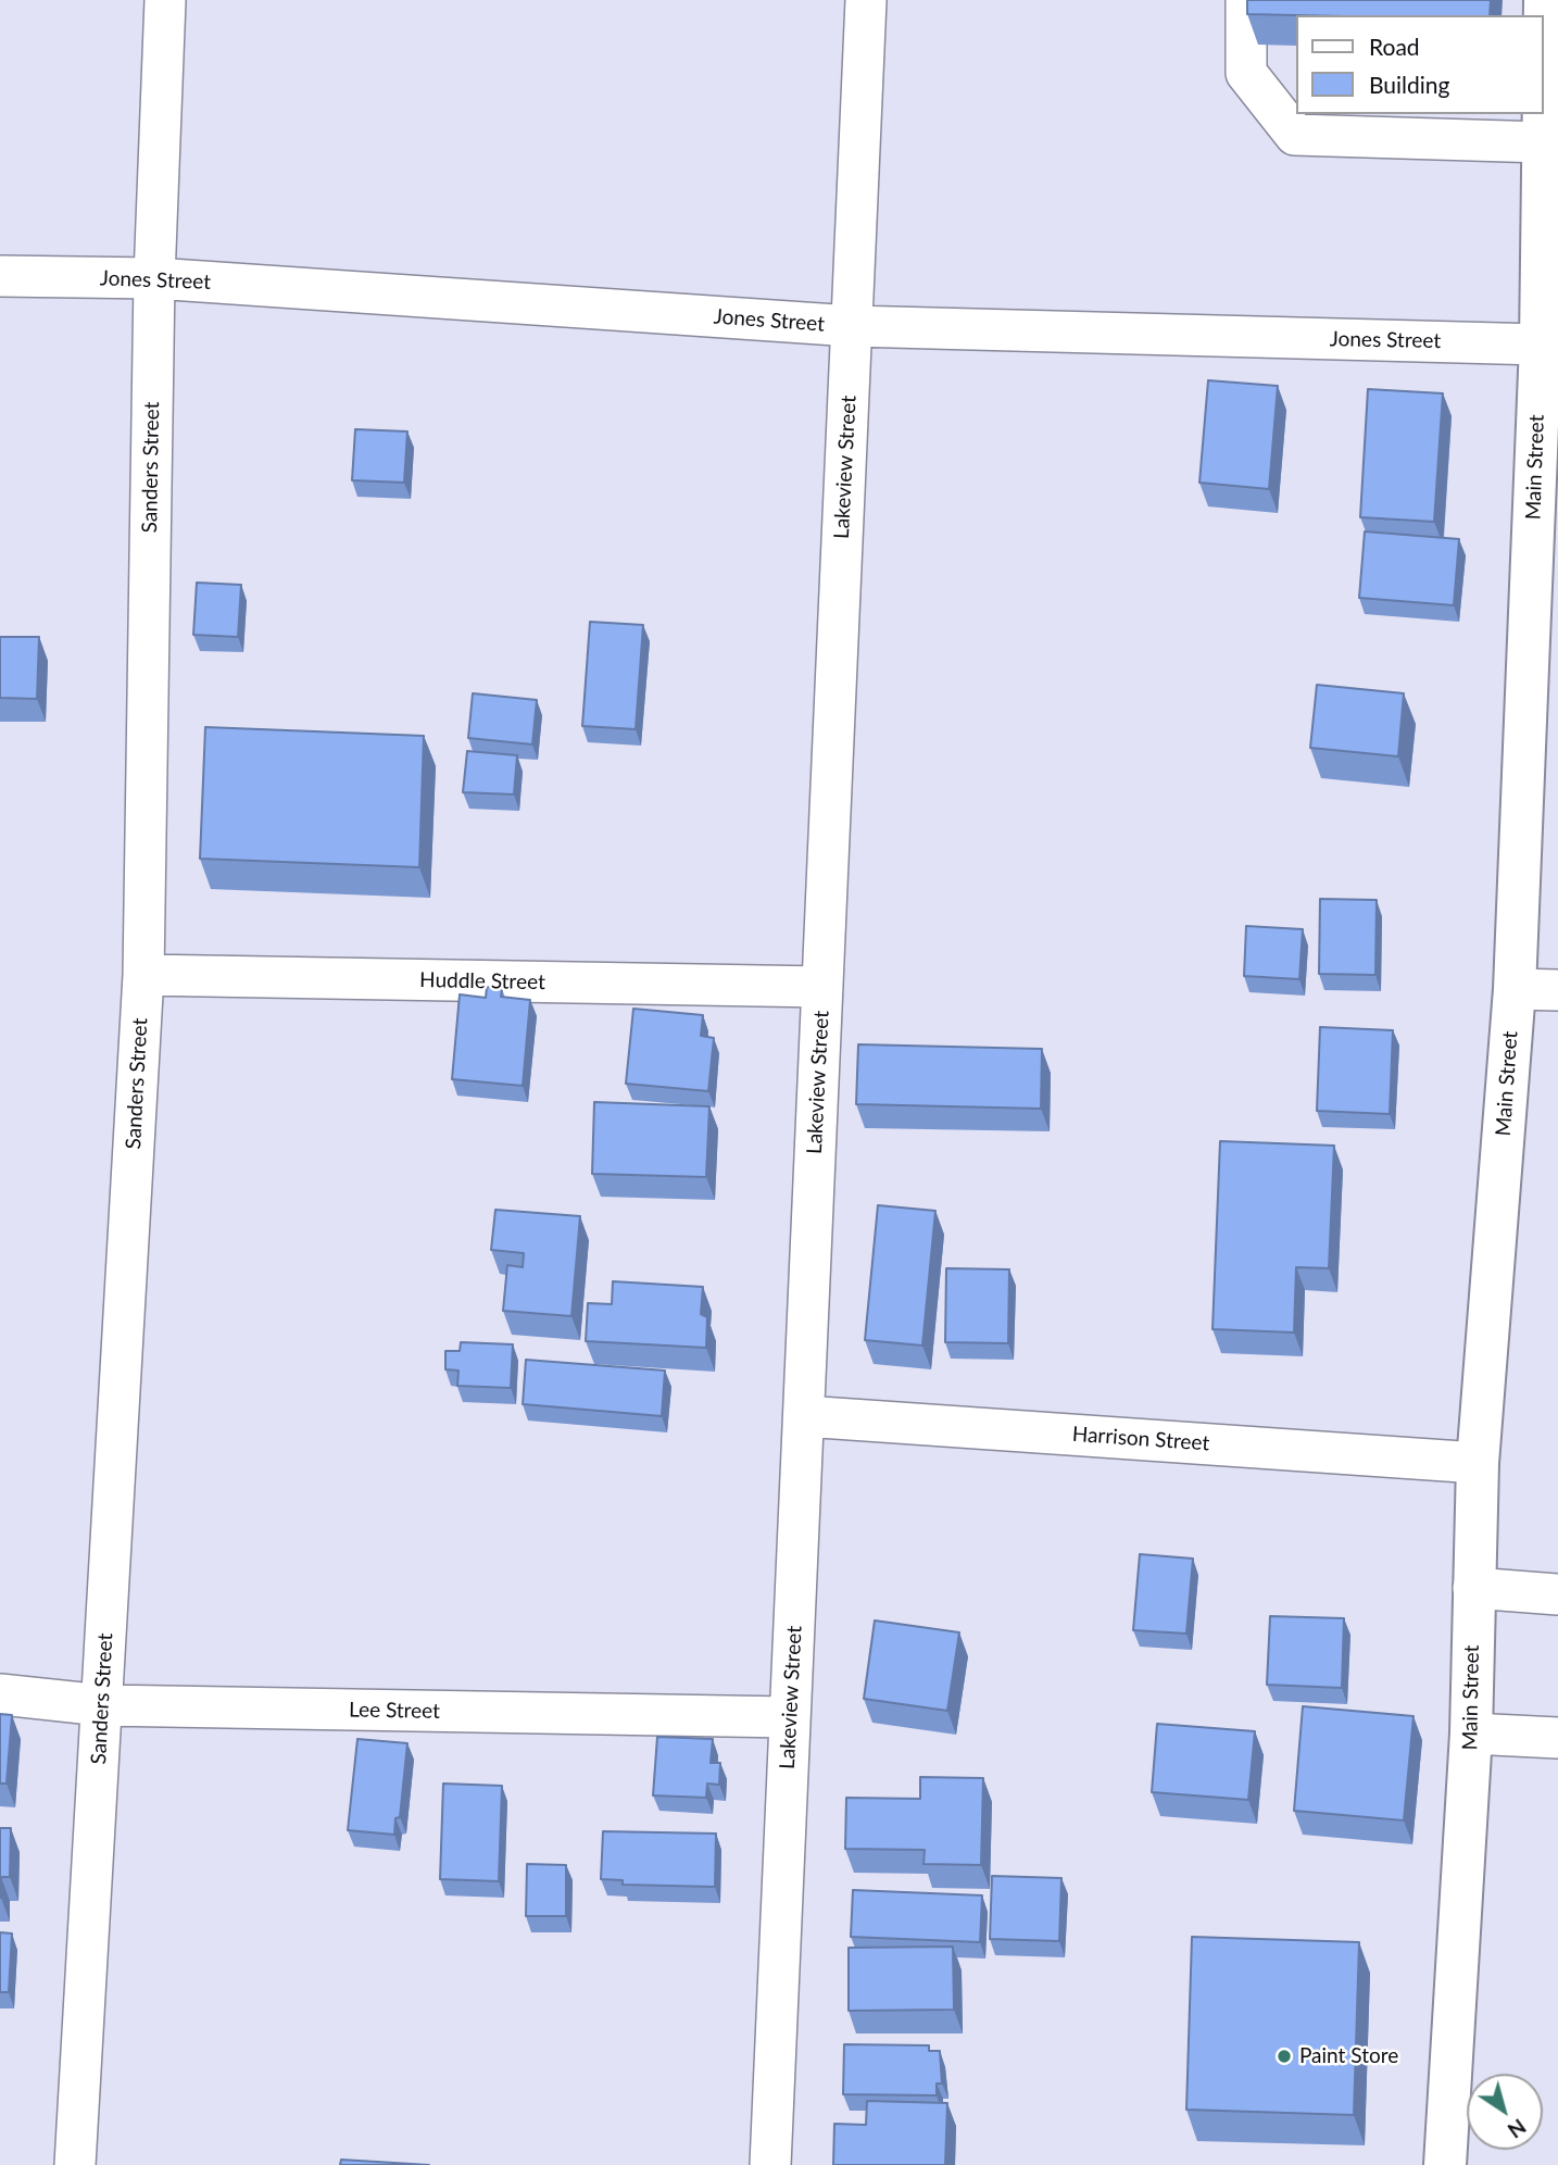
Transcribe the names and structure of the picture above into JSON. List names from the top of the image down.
{
  "streets": {
    "main road": ["Main Street"],
    "street": [
      "Jones Street",
      "Sanders Street",
      "Lakeview Street",
      "Huddle Street",
      "Harrison Street",
      "Lee Street"
    ]
  },
  "crossings": [
    ["Jones Street", "Sanders Street"],
    ["Jones Street", "Lakeview Street"],
    ["Jones Street", "Main Street"],
    ["Sanders Street", "Huddle Street"],
    ["Sanders Street", "Lee Street"],
    ["Lakeview Street", "Huddle Street"],
    ["Lakeview Street", "Harrison Street"],
    ["Lakeview Street", "Lee Street"],
    ["Main Street", "Harrison Street"]
  ],
  "places": ["Paint Store"],
  "legend": ["Road", "Building"],
  "north": "bottom right"
}
